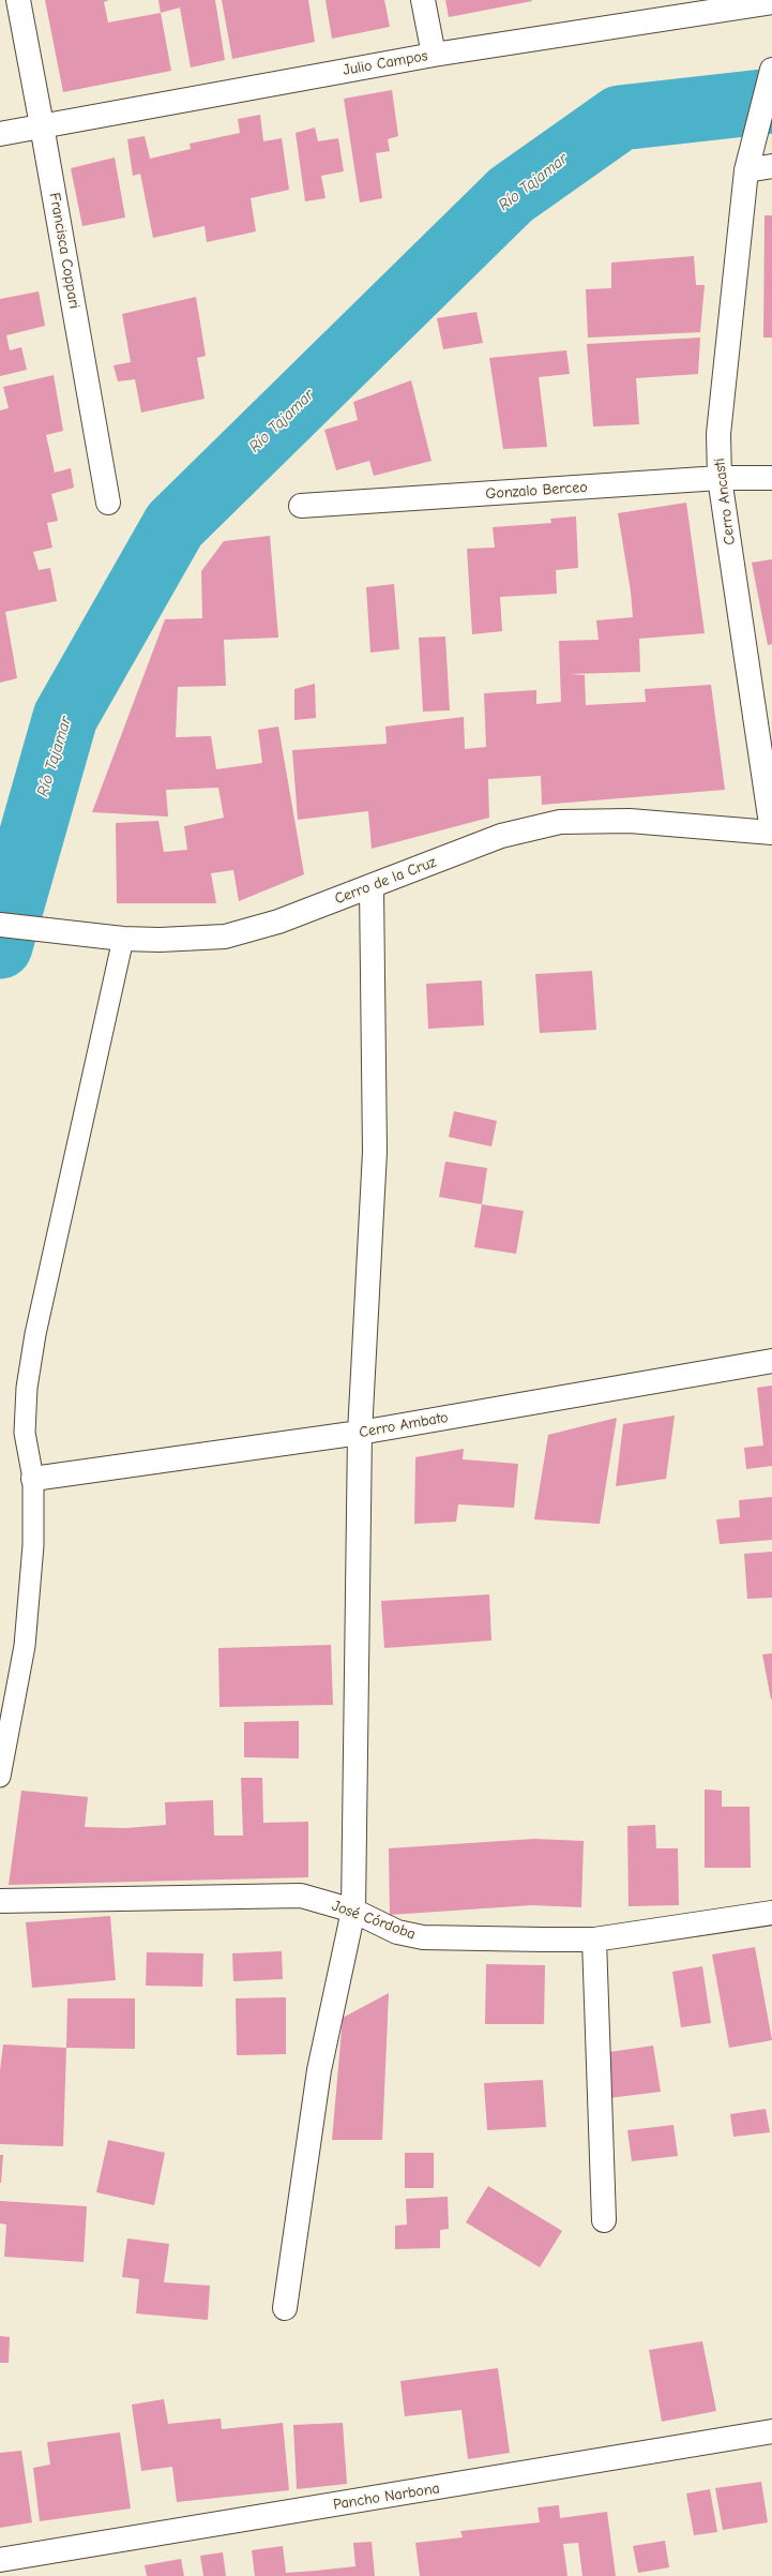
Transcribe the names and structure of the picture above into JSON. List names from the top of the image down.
{
  "streets": {
    "street": [
      "Julio Campos",
      "Francisca Coppari",
      "Gonzalo Berceo",
      "Cerro Ancasti",
      "Cerro de la Cruz",
      "Cerro Ambato",
      "José Córdoba",
      "Pancho Narbona"
    ]
  },
  "crossings": [
    ["Julio Campos", "Francisca Coppari"],
    ["Gonzalo Berceo", "Cerro Ancasti"],
    ["Cerro Ancasti", "Cerro de la Cruz"]
  ],
  "water": ["Río Tajamar"]
}
